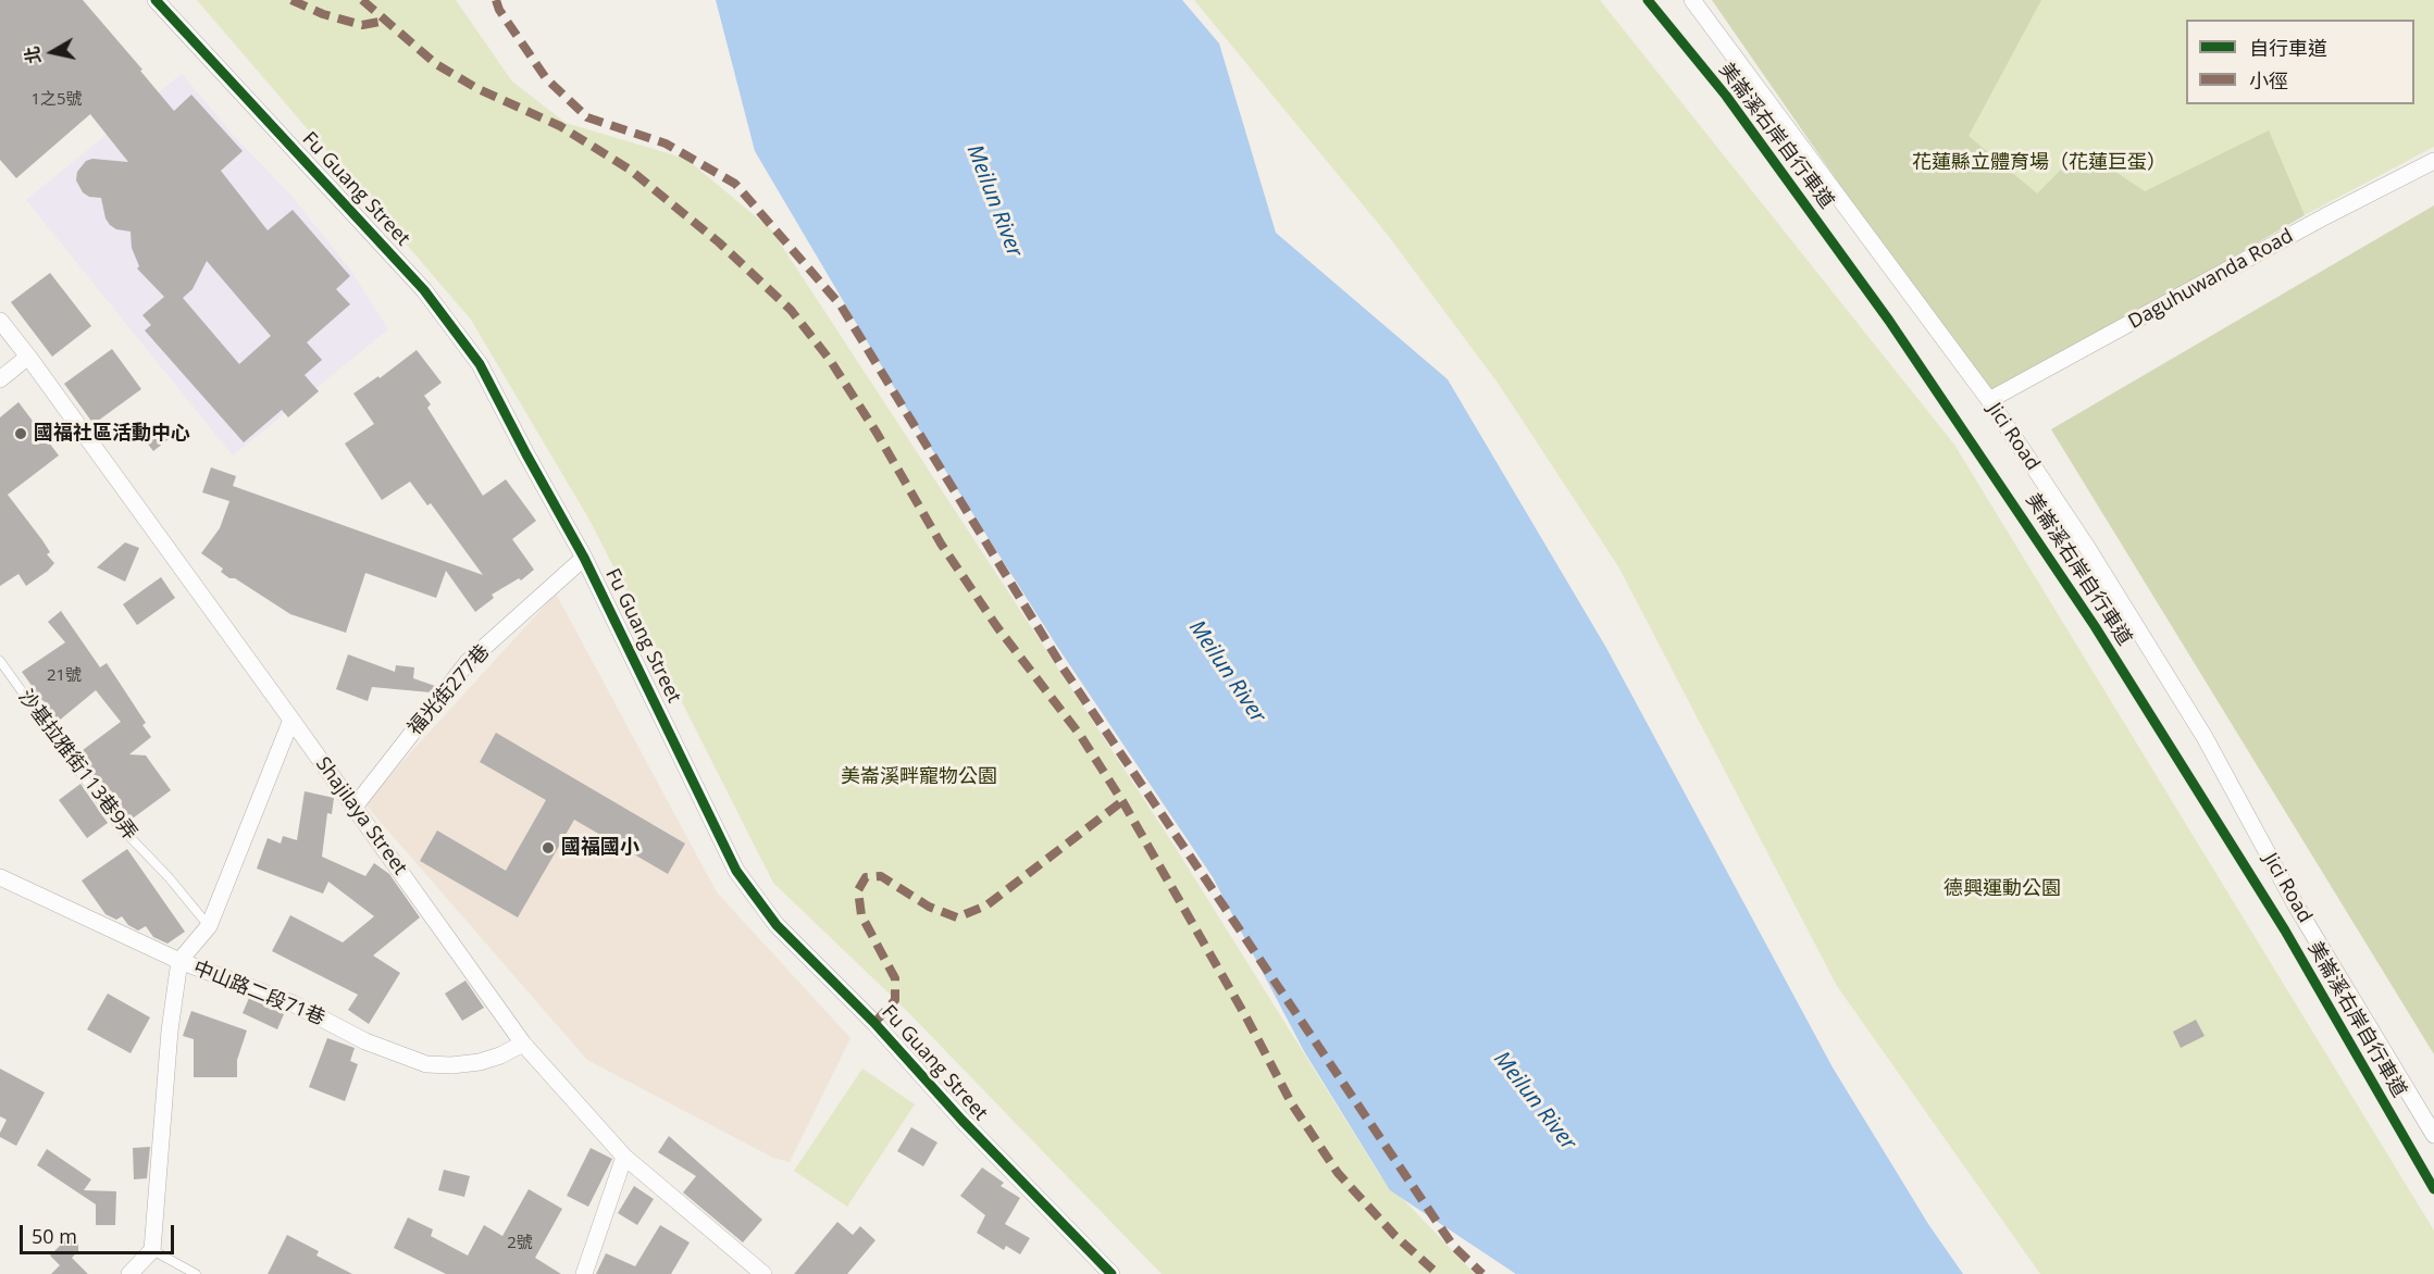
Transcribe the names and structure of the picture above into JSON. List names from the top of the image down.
{
  "streets": {
    "street": [
      "Fu Guang Street",
      "Daguhuwanda Road",
      "Jici Road",
      "福光街277巷",
      "Shajilaya Street",
      "中山路二段71巷"
    ],
    "lane": ["沙基拉雅街113巷9弄"],
    "cycle path": ["美崙溪右岸自行車道"]
  },
  "crossings": [
    ["Fu Guang Street", "福光街277巷"],
    ["Daguhuwanda Road", "Jici Road"],
    ["福光街277巷", "Shajilaya Street"],
    ["Shajilaya Street", "中山路二段71巷"]
  ],
  "water": ["Meilun River"],
  "parks": ["花蓮縣立體育場（花蓮巨蛋）", "美崙溪畔寵物公園", "德興運動公園"],
  "places": ["國福社區活動中心", "國福國小"],
  "house_numbers": ["1之5號", "21號", "2號"],
  "legend": ["自行車道", "小徑"],
  "scale_bar": "50 m",
  "north": "left"
}
